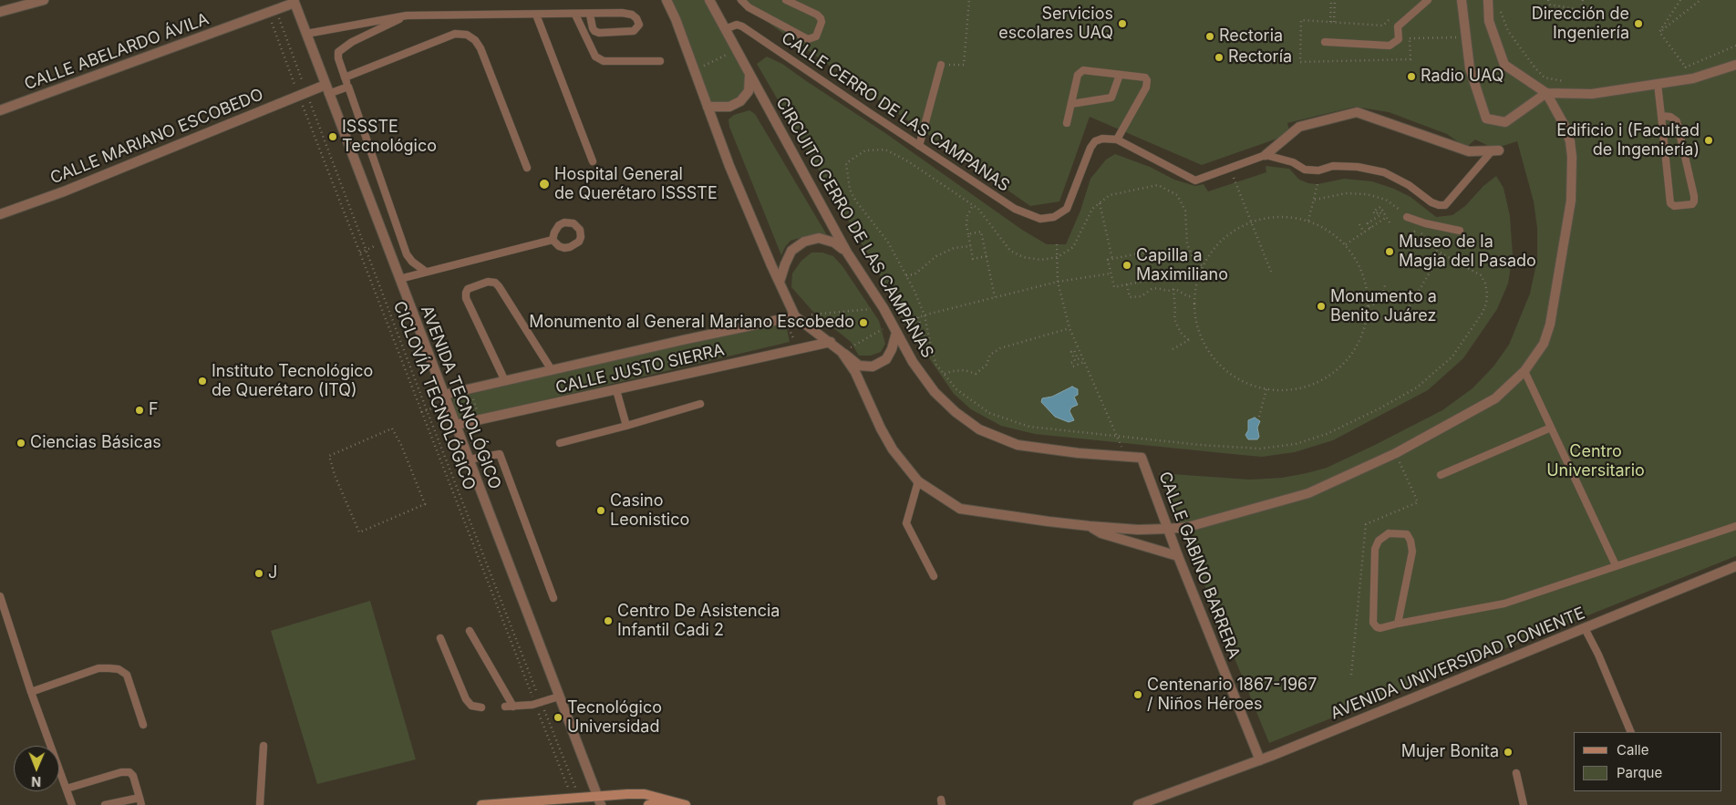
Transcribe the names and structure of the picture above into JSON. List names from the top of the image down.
{
  "streets": {
    "street": [
      "CALLE ABELARDO ÁVILA",
      "CALLE MARIANO ESCOBEDO",
      "CIRCUITO CERRO DE LAS CAMPANAS",
      "CALLE JUSTO SIERRA",
      "AVENIDA TECNOLÓGICO",
      "CALLE GABINO BARRERA",
      "AVENIDA UNIVERSIDAD PONIENTE"
    ],
    "lane": ["CALLE CERRO DE LAS CAMPANAS"],
    "path": ["CICLOVÍA TECNOLÓGICO"]
  },
  "crossings": [
    ["CALLE ABELARDO ÁVILA", "CICLOVÍA TECNOLÓGICO"],
    ["CALLE ABELARDO ÁVILA", "AVENIDA TECNOLÓGICO"],
    ["CALLE CERRO DE LAS CAMPANAS", "CIRCUITO CERRO DE LAS CAMPANAS"],
    ["CALLE MARIANO ESCOBEDO", "CICLOVÍA TECNOLÓGICO"],
    ["CALLE MARIANO ESCOBEDO", "AVENIDA TECNOLÓGICO"],
    ["CIRCUITO CERRO DE LAS CAMPANAS", "CALLE GABINO BARRERA"],
    ["CALLE JUSTO SIERRA", "AVENIDA TECNOLÓGICO"],
    ["CALLE GABINO BARRERA", "AVENIDA UNIVERSIDAD PONIENTE"]
  ],
  "parks": ["Centro Universitario"],
  "places": [
    "Servicios escolares UAQ",
    "Dirección de Ingeniería",
    "Rectoria",
    "Rectoría",
    "Radio UAQ",
    "ISSSTE Tecnológico",
    "Edificio i (Facultad de Ingeniería)",
    "Hospital General de Querétaro ISSSTE",
    "Museo de la Magia del Pasado",
    "Capilla a Maximiliano",
    "Monumento a Benito Juárez",
    "Monumento al General Mariano Escobedo",
    "Instituto Tecnológico de Querétaro (ITQ)",
    "F",
    "Ciencias Básicas",
    "Casino Leonistico",
    "J",
    "Centro De Asistencia Infantil Cadi 2",
    "Centenario 1867-1967 / Niños Héroes",
    "Tecnológico Universidad",
    "Mujer Bonita"
  ],
  "legend": ["Calle", "Parque"],
  "north": "bottom"
}
